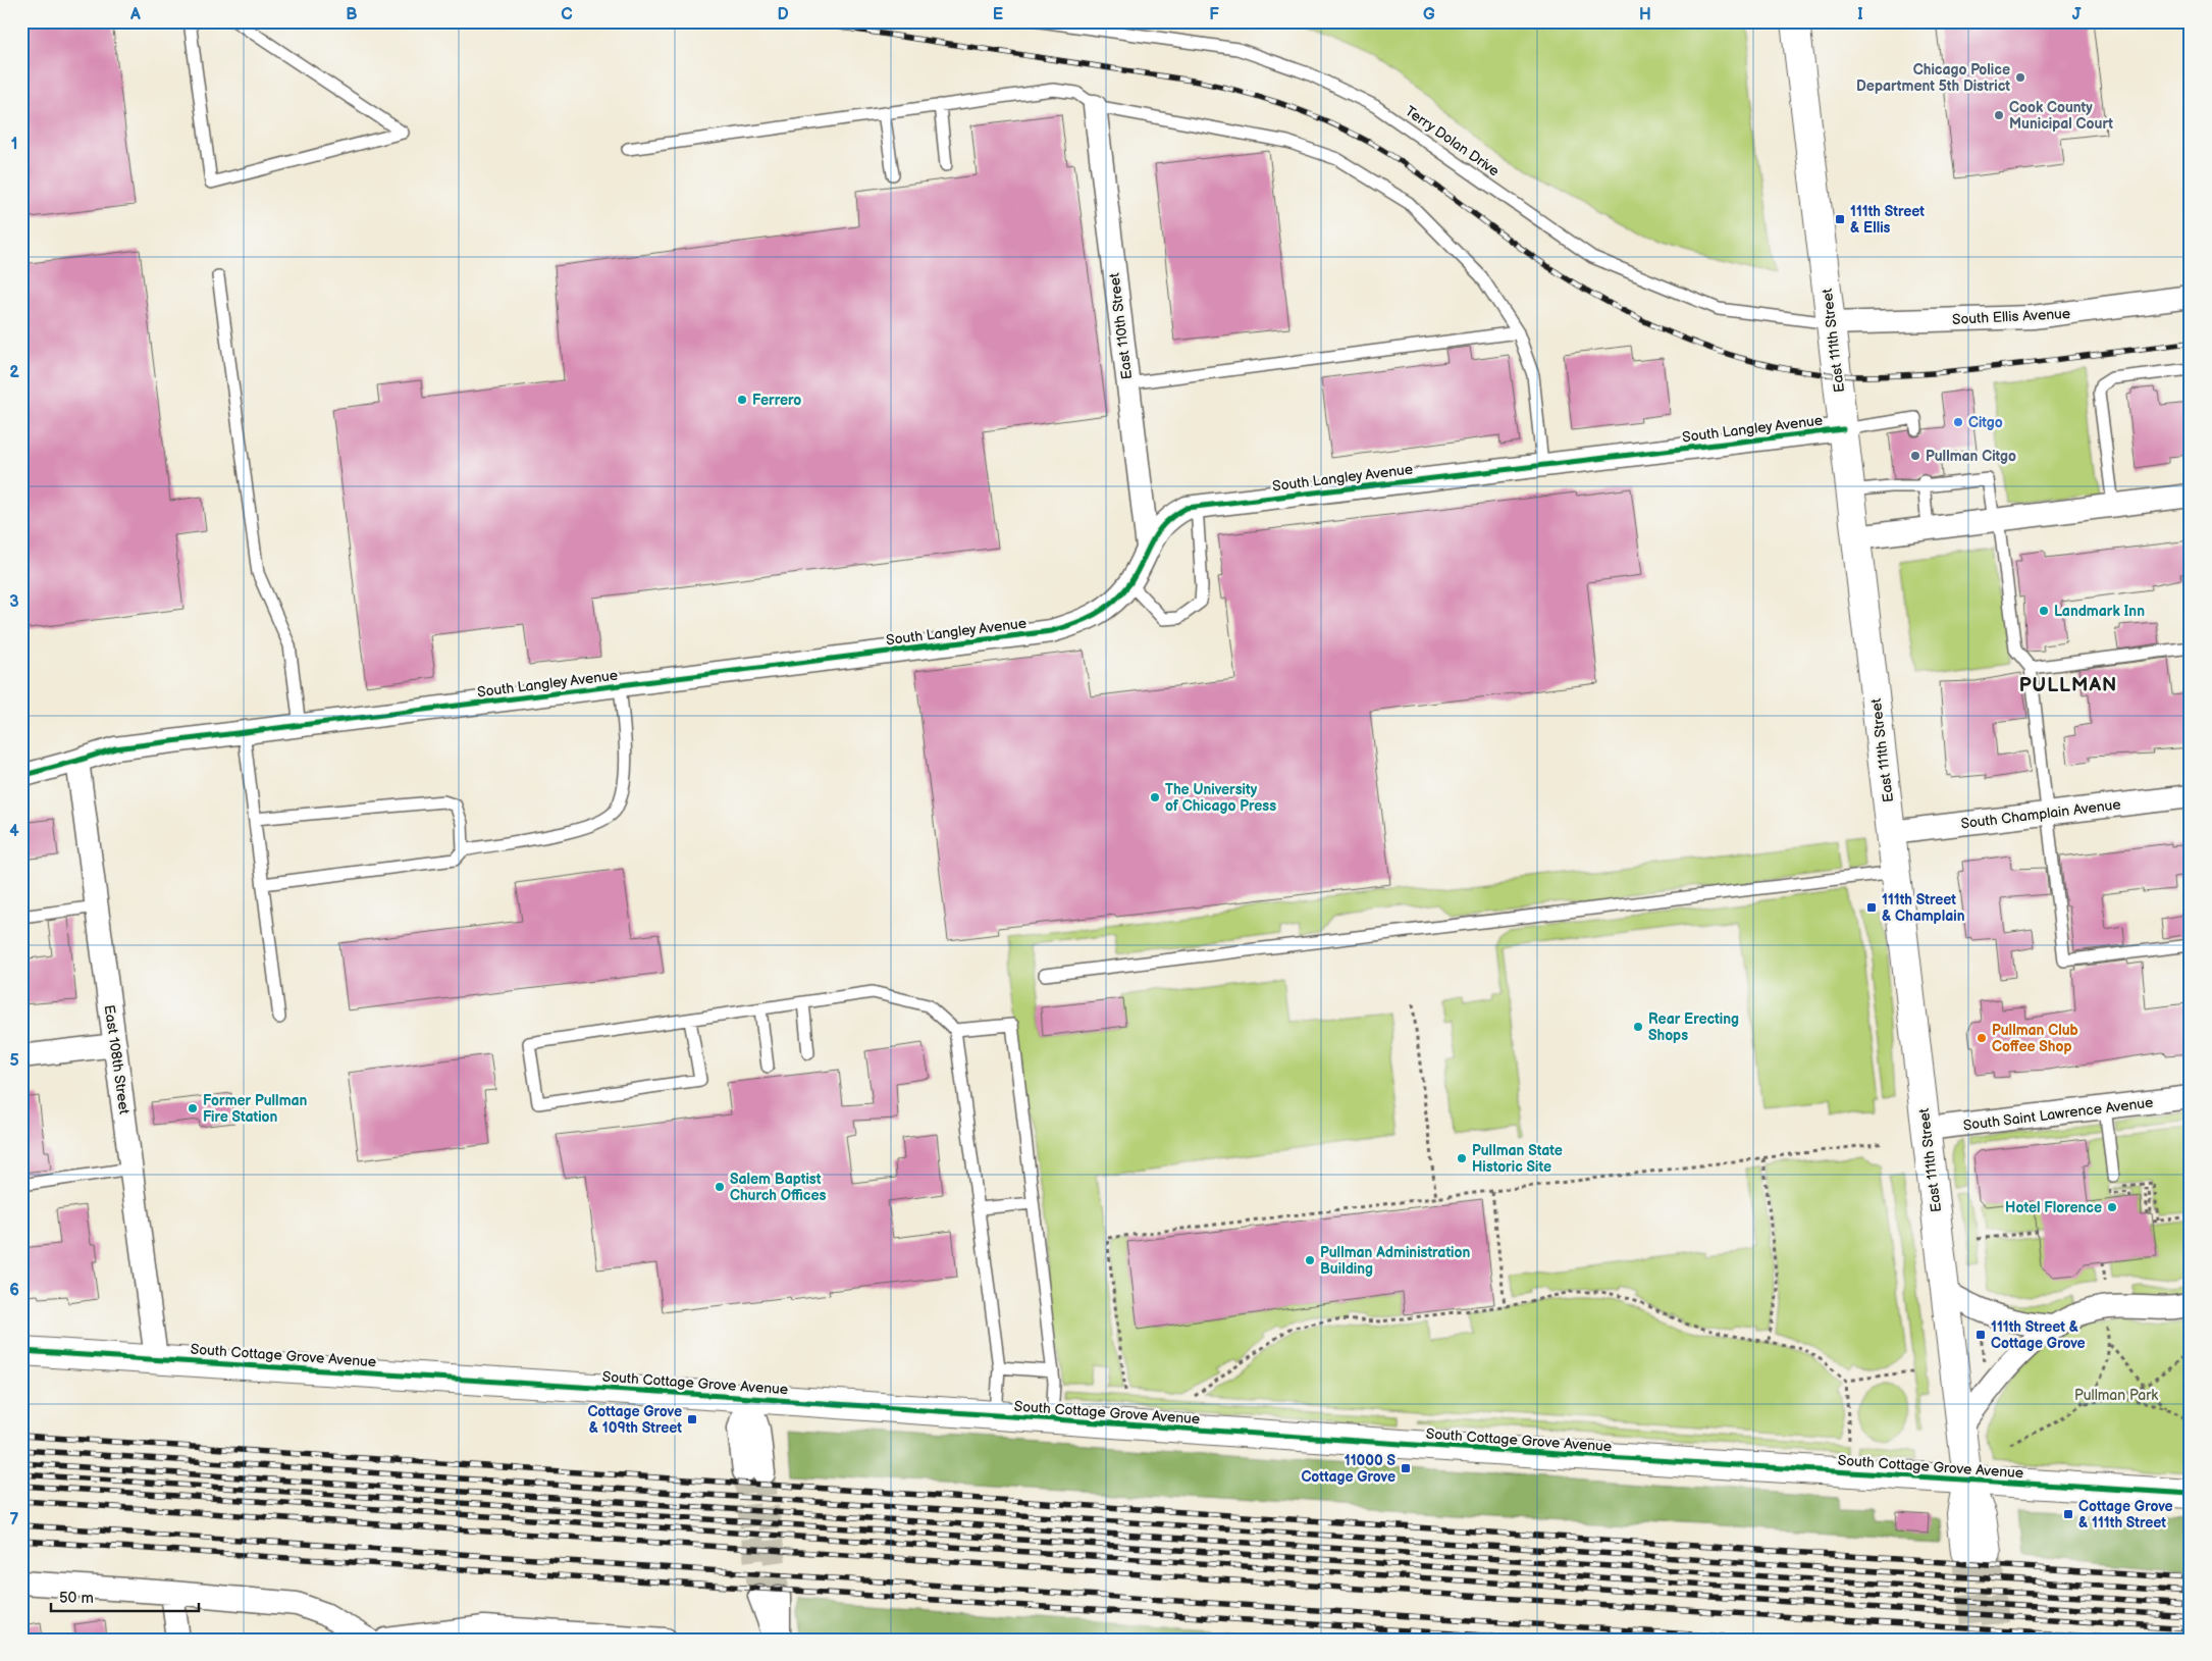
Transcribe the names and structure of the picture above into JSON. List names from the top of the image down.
{
  "streets": {
    "street": [
      "South Ellis Avenue",
      "East 110th Street",
      "East 111th Street",
      "South Langley Avenue",
      "South Champlain Avenue",
      "East 108th Street",
      "South Saint Lawrence Avenue",
      "South Cottage Grove Avenue"
    ],
    "lane": ["Terry Dolan Drive"]
  },
  "crossings": [
    ["Terry Dolan Drive", "South Ellis Avenue"],
    ["Terry Dolan Drive", "East 111th Street"],
    ["South Ellis Avenue", "East 111th Street"],
    ["East 110th Street", "South Langley Avenue"],
    ["East 111th Street", "South Langley Avenue"],
    ["East 111th Street", "South Champlain Avenue"],
    ["East 111th Street", "South Saint Lawrence Avenue"],
    ["East 111th Street", "South Cottage Grove Avenue"],
    ["South Langley Avenue", "East 108th Street"],
    ["East 108th Street", "South Cottage Grove Avenue"]
  ],
  "districts": ["PULLMAN"],
  "parks": ["Pullman Park"],
  "places": {
    "other": [
      "Chicago Police Department 5th District",
      "Cook County Municipal Court",
      "Ferrero",
      "Citgo",
      "Pullman Citgo",
      "Landmark Inn",
      "The University of Chicago Press",
      "Rear Erecting Shops",
      "Pullman Club Coffee Shop",
      "Former Pullman Fire Station",
      "Pullman State Historic Site",
      "Salem Baptist Church Offices",
      "Hotel Florence",
      "Pullman Administration Building"
    ],
    "transit": [
      "111th Street & Ellis",
      "111th Street & Champlain",
      "111th Street & Cottage Grove",
      "Cottage Grove & 109th Street",
      "11000 S Cottage Grove",
      "Cottage Grove & 111th Street"
    ]
  },
  "scale_bar": "50 m",
  "grid": {
    "columns": [
      "A",
      "B",
      "C",
      "D",
      "E",
      "F",
      "G",
      "H",
      "I",
      "J"
    ],
    "rows": [
      "1",
      "2",
      "3",
      "4",
      "5",
      "6",
      "7"
    ]
  }
}
